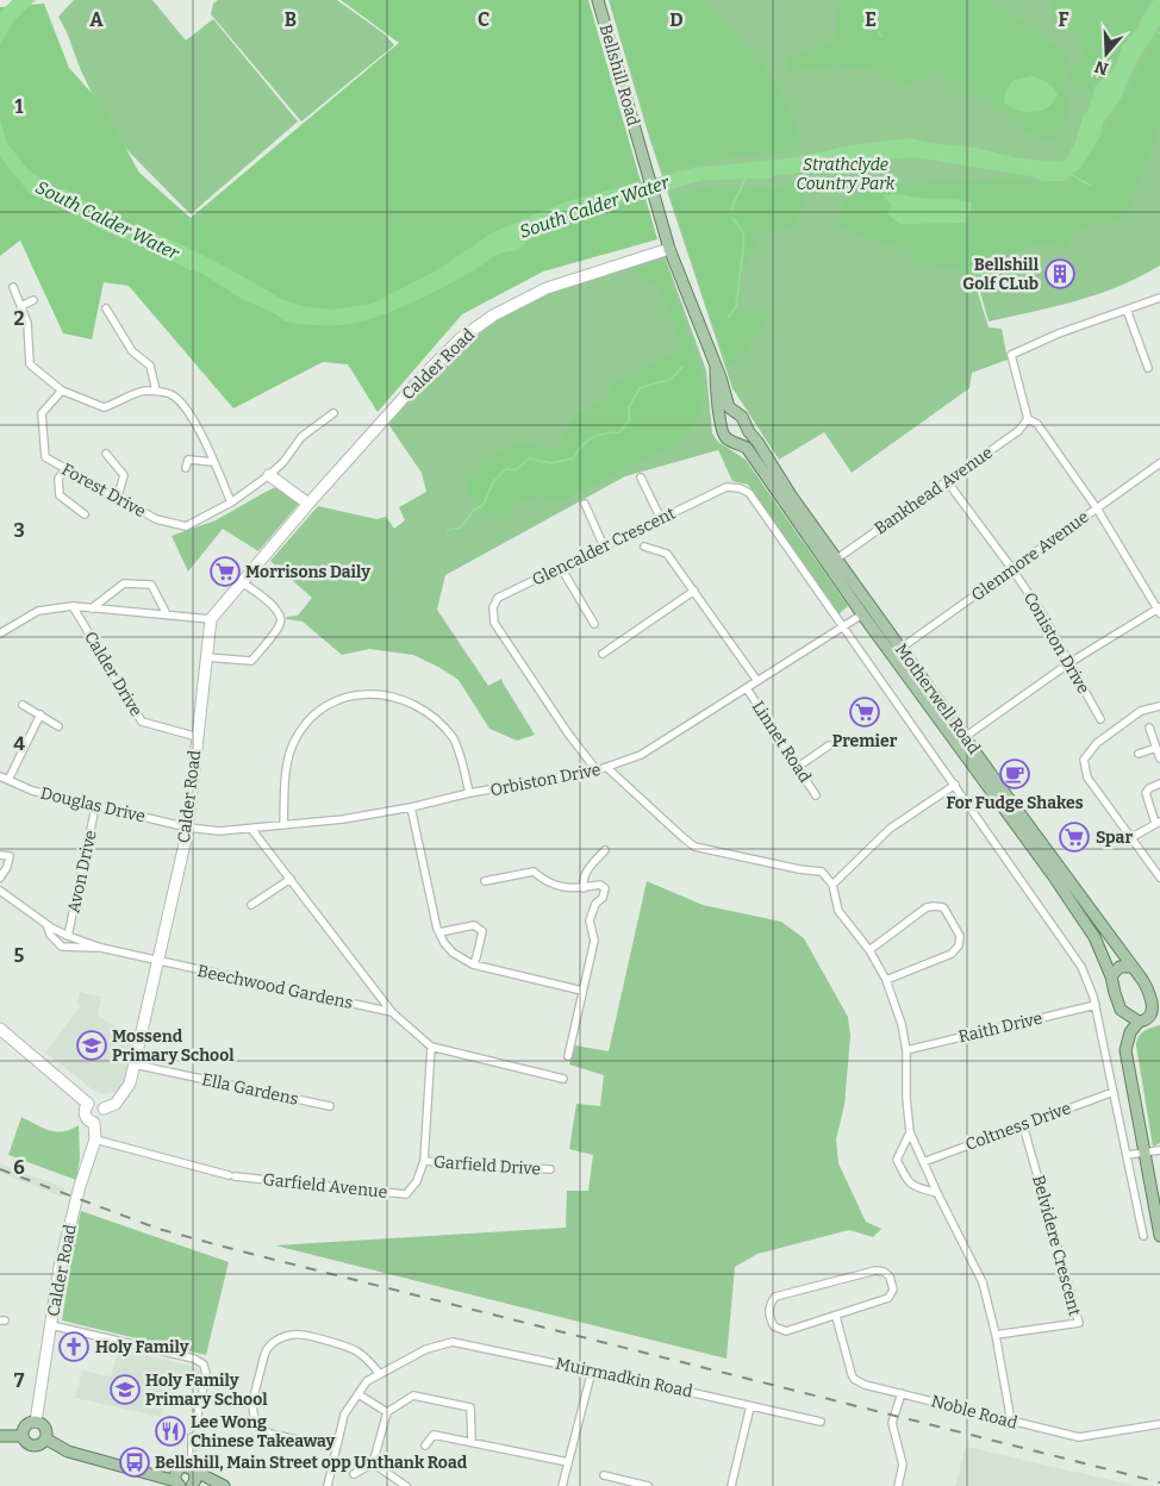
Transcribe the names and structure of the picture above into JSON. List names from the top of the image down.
{
  "streets": {
    "main road": ["Bellshill Road", "Motherwell Road"],
    "street": [
      "Calder Road",
      "Forest Drive",
      "Bankhead Avenue",
      "Glencalder Crescent",
      "Glenmore Avenue",
      "Coniston Drive",
      "Calder Drive",
      "Linnet Road",
      "Orbiston Drive",
      "Douglas Drive",
      "Avon Drive",
      "Beechwood Gardens",
      "Raith Drive",
      "Ella Gardens",
      "Coltness Drive",
      "Garfield Drive",
      "Garfield Avenue",
      "Belvidere Crescent",
      "Muirmadkin Road",
      "Noble Road"
    ]
  },
  "crossings": [
    ["Bellshill Road", "Calder Road"],
    ["Bellshill Road", "Motherwell Road"],
    ["Calder Road", "Calder Drive"],
    ["Calder Road", "Orbiston Drive"],
    ["Calder Road", "Douglas Drive"],
    ["Calder Road", "Beechwood Gardens"],
    ["Calder Road", "Ella Gardens"],
    ["Calder Road", "Garfield Avenue"],
    ["Bankhead Avenue", "Coniston Drive"],
    ["Bankhead Avenue", "Motherwell Road"],
    ["Glencalder Crescent", "Motherwell Road"],
    ["Glencalder Crescent", "Orbiston Drive"],
    ["Glenmore Avenue", "Coniston Drive"],
    ["Glenmore Avenue", "Motherwell Road"],
    ["Motherwell Road", "Orbiston Drive"],
    ["Motherwell Road", "Raith Drive"],
    ["Motherwell Road", "Coltness Drive"],
    ["Linnet Road", "Orbiston Drive"],
    ["Orbiston Drive", "Douglas Drive"],
    ["Orbiston Drive", "Beechwood Gardens"],
    ["Douglas Drive", "Avon Drive"],
    ["Beechwood Gardens", "Garfield Avenue"],
    ["Coltness Drive", "Belvidere Crescent"],
    ["Garfield Drive", "Garfield Avenue"]
  ],
  "water": ["South Calder Water"],
  "parks": ["Strathclyde Country Park"],
  "places": {
    "building": ["Bellshill Golf CLub"],
    "supermarket": ["Morrisons Daily", "Premier", "Spar"],
    "cafe": ["For Fudge Shakes"],
    "school or university": ["Mossend Primary School", "Holy Family Primary School"],
    "church": ["Holy Family"],
    "restaurant": ["Lee Wong Chinese Takeaway"],
    "bus stop": ["Bellshill, Main Street opp Unthank Road"]
  },
  "north": "bottom",
  "grid": {
    "columns": [
      "A",
      "B",
      "C",
      "D",
      "E",
      "F"
    ],
    "rows": [
      "1",
      "2",
      "3",
      "4",
      "5",
      "6",
      "7"
    ]
  }
}
